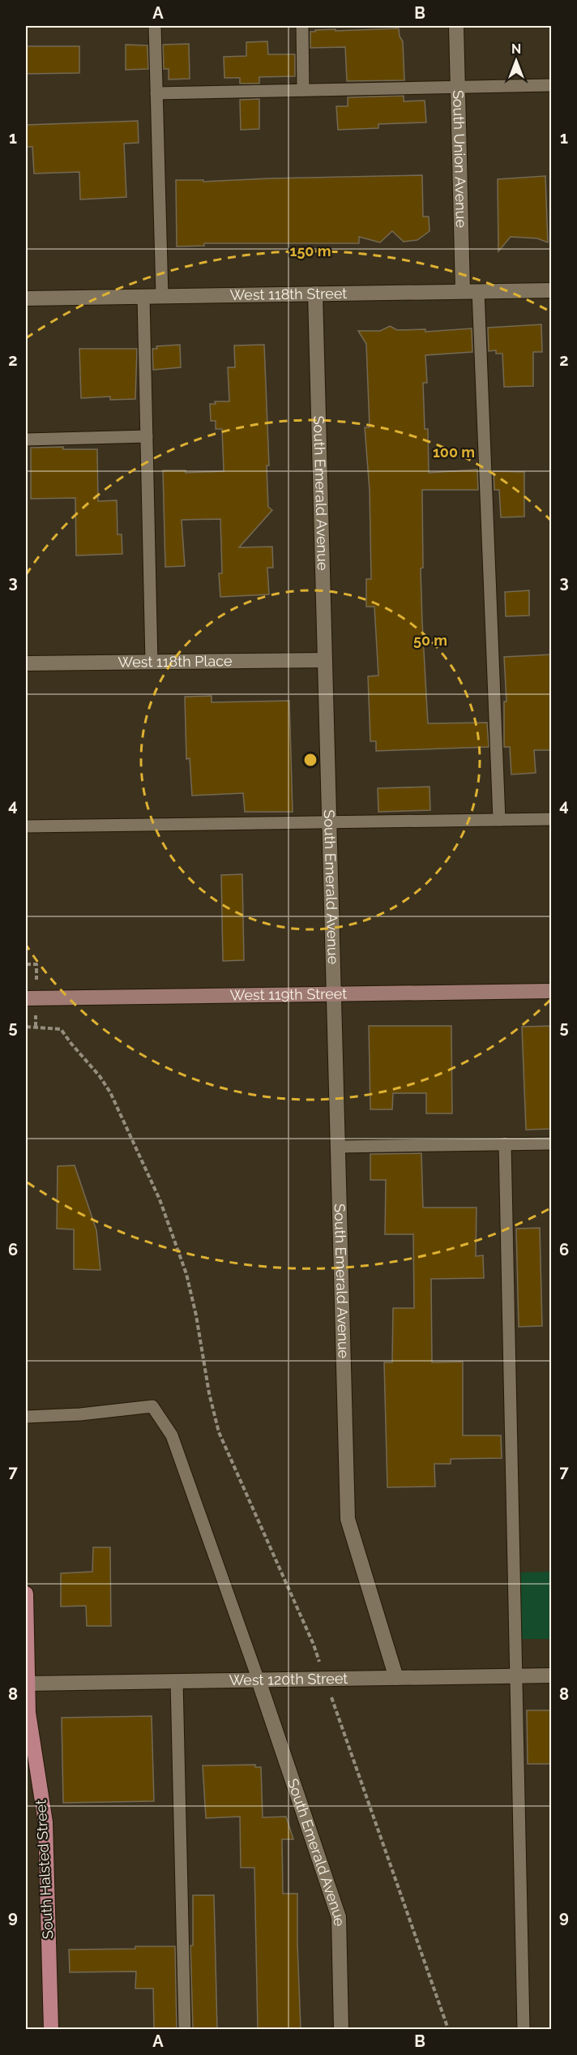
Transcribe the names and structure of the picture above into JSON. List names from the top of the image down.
{
  "streets": {
    "main road": ["South Halsted Street"],
    "street": [
      "South Union Avenue",
      "West 118th Street",
      "South Emerald Avenue",
      "West 118th Place",
      "West 119th Street",
      "West 120th Street"
    ]
  },
  "crossings": [
    ["South Union Avenue", "West 118th Street"],
    ["West 118th Street", "South Emerald Avenue"],
    ["South Emerald Avenue", "West 118th Place"],
    ["South Emerald Avenue", "West 119th Street"],
    ["South Emerald Avenue", "West 120th Street"],
    ["West 120th Street", "South Halsted Street"]
  ],
  "north": "top",
  "grid": {
    "columns": ["A", "B"],
    "rows": [
      "1",
      "2",
      "3",
      "4",
      "5",
      "6",
      "7",
      "8",
      "9"
    ]
  },
  "rings": ["150 m", "100 m", "50 m"]
}
